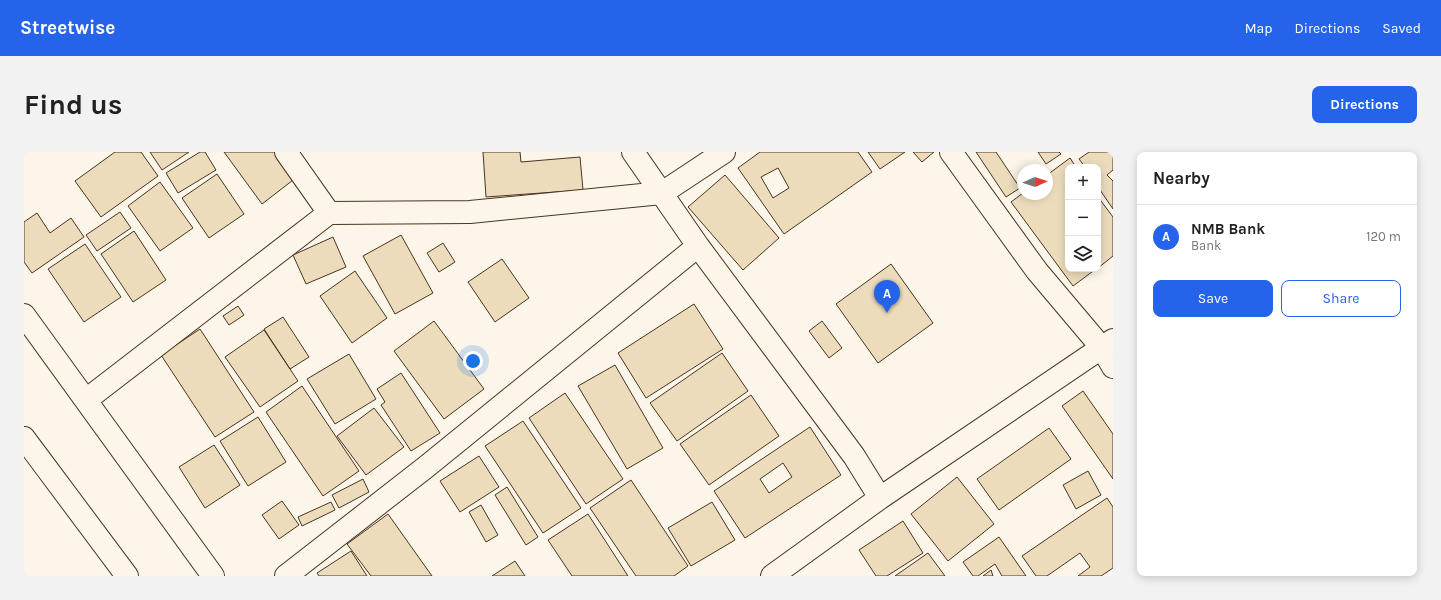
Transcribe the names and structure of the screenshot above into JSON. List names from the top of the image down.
{
  "north": "right",
  "page": {
    "header": "Streetwise",
    "nav": ["Map", "Directions", "Saved"],
    "buttons": [
      "Directions",
      ["Save", "Share"]
    ],
    "title": "Find us",
    "heading": "Nearby",
    "map_buttons": ["+", "−"],
    "list": [
      {
        "mark": "A",
        "name": "NMB Bank",
        "note": "Bank",
        "value": "120 m"
      }
    ],
    "pins": "A"
  }
}
